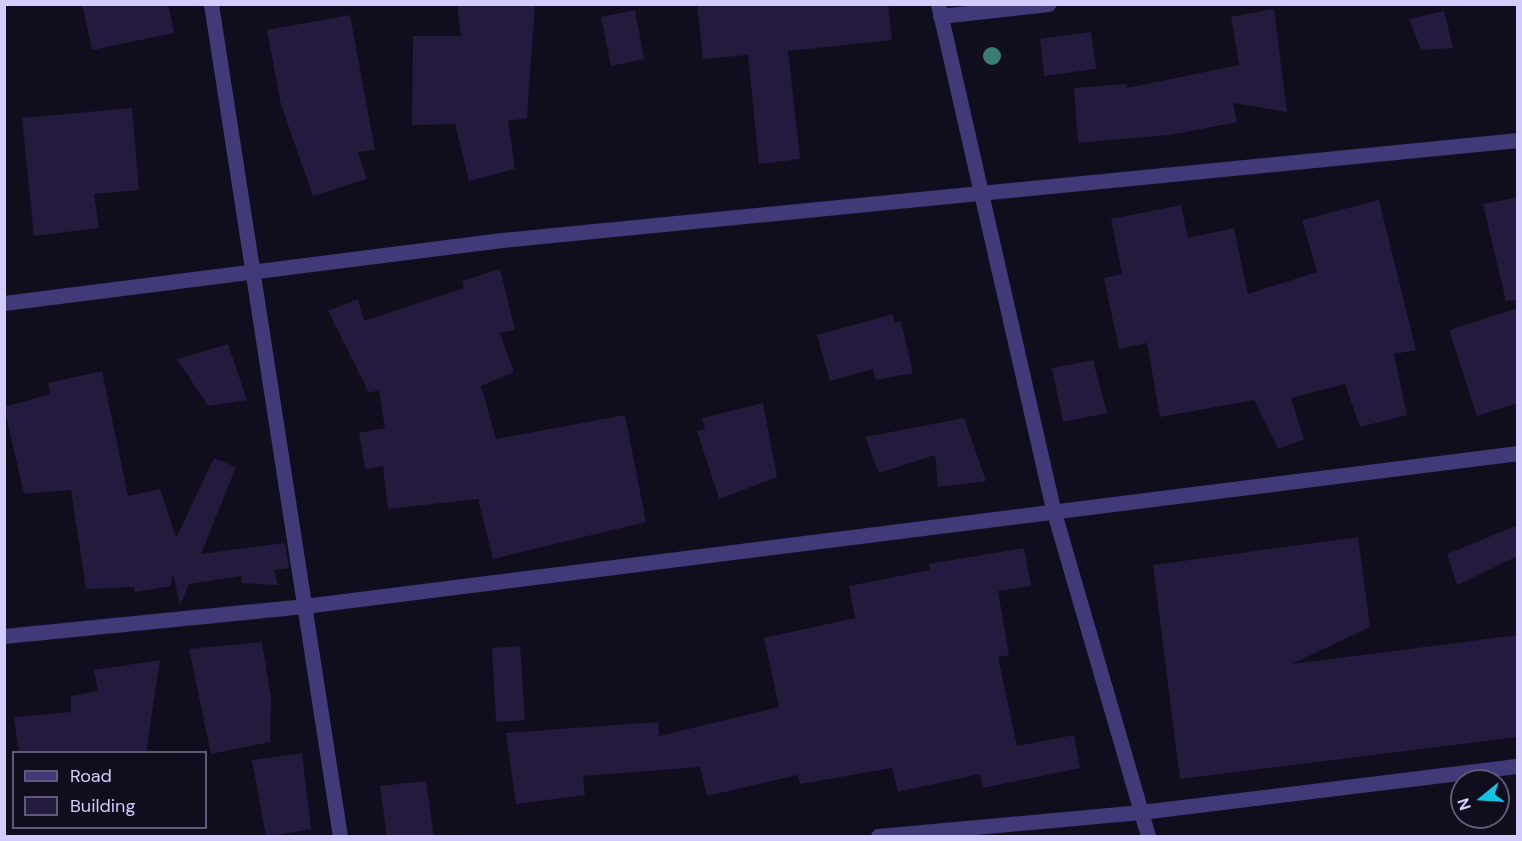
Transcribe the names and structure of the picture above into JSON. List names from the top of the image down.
{
  "legend": ["Road", "Building"],
  "north": "left"
}
